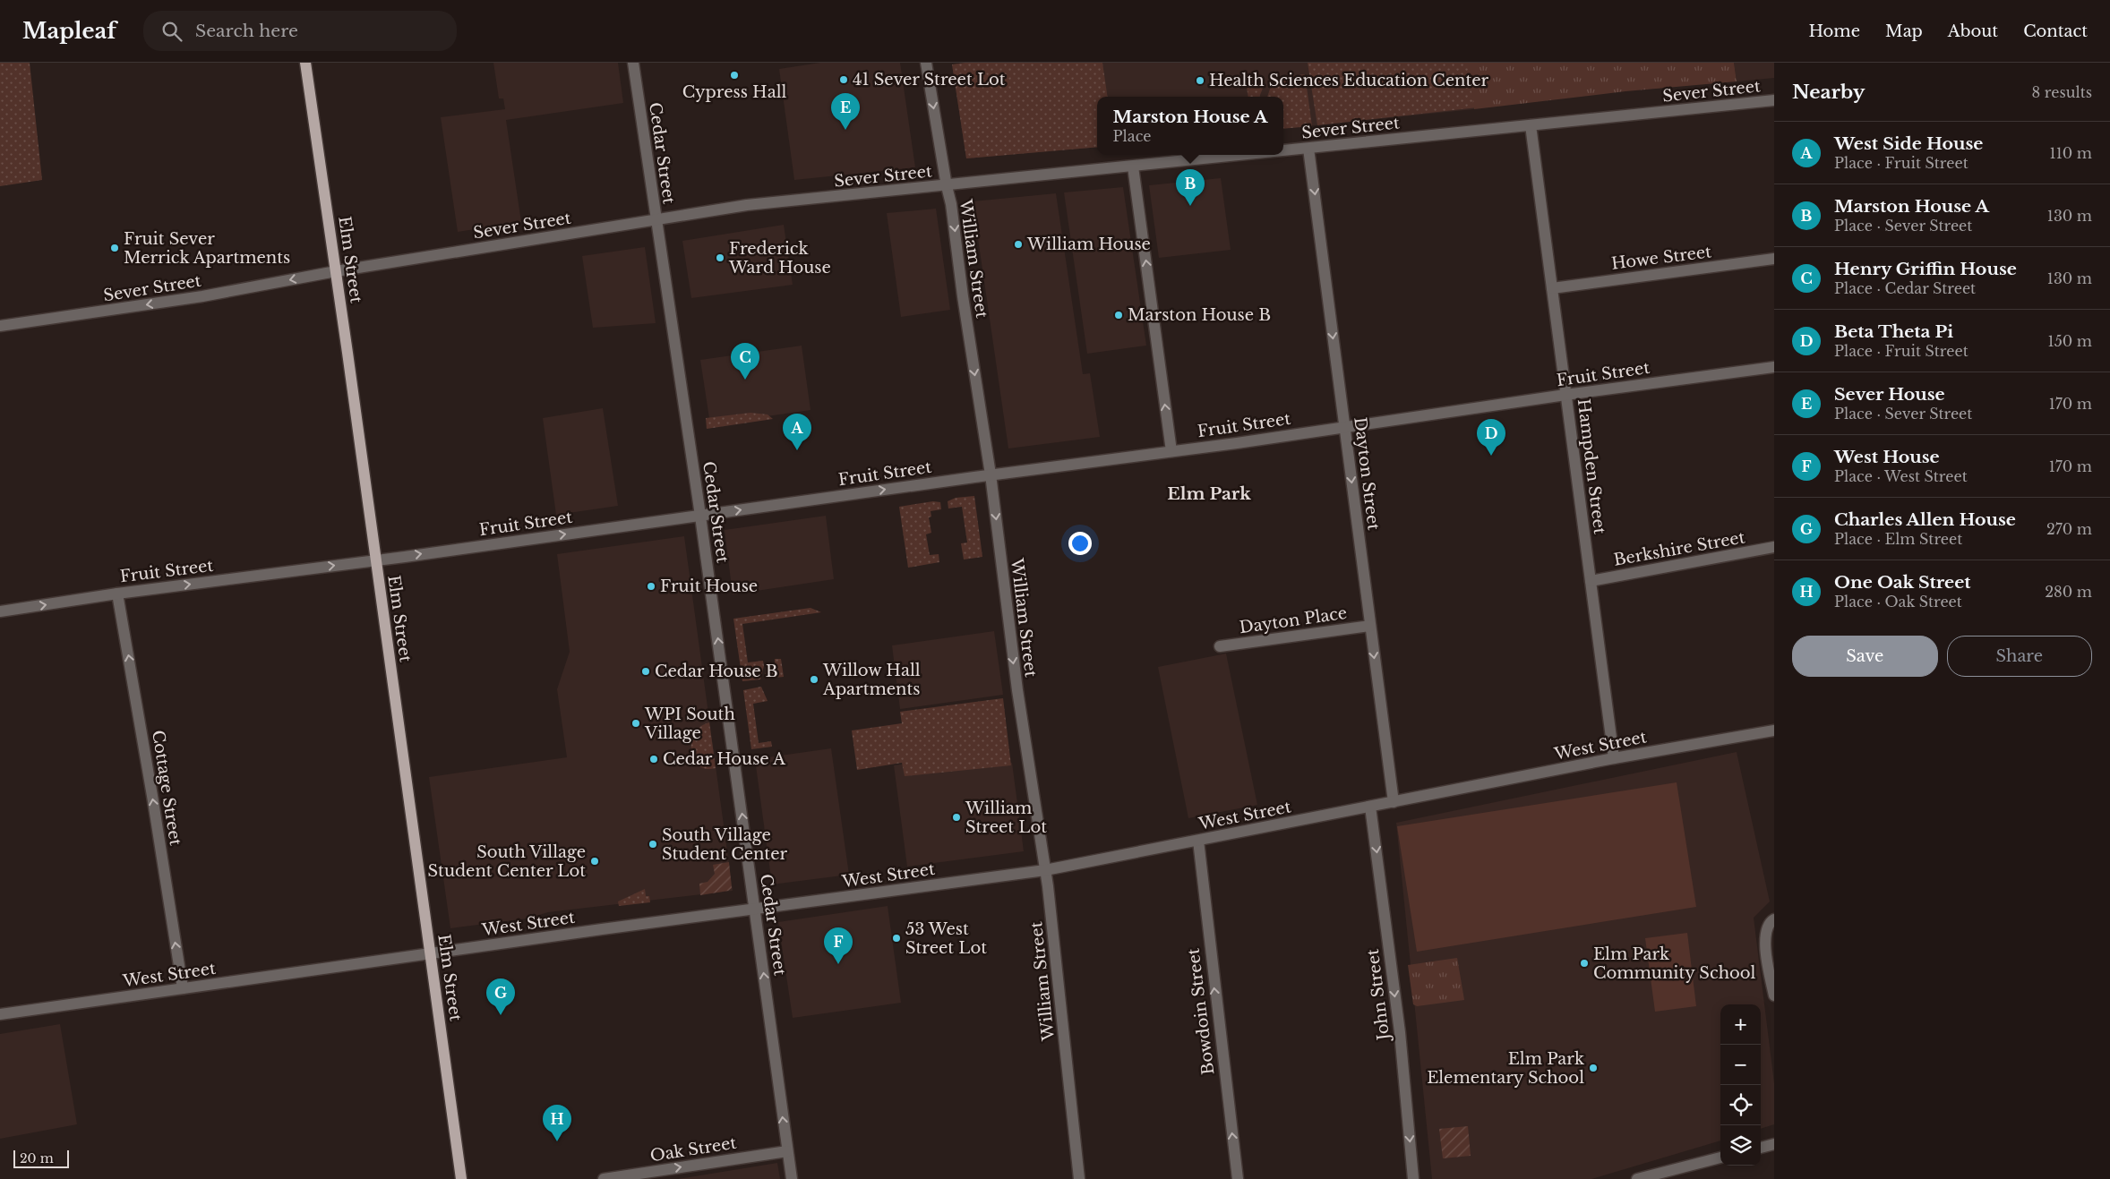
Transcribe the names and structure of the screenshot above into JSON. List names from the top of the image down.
{
  "streets": {
    "main road": ["Elm Street"],
    "street": [
      "Sever Street",
      "Cedar Street",
      "Howe Street",
      "William Street",
      "Fruit Street",
      "Hampden Street",
      "Dayton Street",
      "Berkshire Street",
      "Dayton Place",
      "West Street",
      "Cottage Street",
      "John Street",
      "Bowdoin Street",
      "Oak Street"
    ]
  },
  "crossings": [
    ["Sever Street", "Cedar Street"],
    ["Sever Street", "William Street"],
    ["Sever Street", "Elm Street"],
    ["Sever Street", "Hampden Street"],
    ["Sever Street", "Dayton Street"],
    ["Cedar Street", "Fruit Street"],
    ["Cedar Street", "West Street"],
    ["Cedar Street", "Oak Street"],
    ["Howe Street", "Hampden Street"],
    ["William Street", "Fruit Street"],
    ["William Street", "West Street"],
    ["Elm Street", "Fruit Street"],
    ["Elm Street", "West Street"],
    ["Fruit Street", "Hampden Street"],
    ["Fruit Street", "Dayton Street"],
    ["Fruit Street", "Cottage Street"],
    ["Hampden Street", "Berkshire Street"],
    ["Hampden Street", "West Street"],
    ["Dayton Street", "Dayton Place"],
    ["Dayton Street", "West Street"],
    ["West Street", "Cottage Street"],
    ["West Street", "John Street"],
    ["West Street", "Bowdoin Street"]
  ],
  "one_way": [
    "Cedar Street",
    "William Street",
    "Fruit Street",
    "Dayton Street",
    "Cottage Street",
    "John Street",
    "Bowdoin Street",
    "Oak Street"
  ],
  "districts": ["Elm Park"],
  "places": [
    "Cypress Hall",
    "41 Sever Street Lot",
    "Health Sciences Education Center",
    "William House",
    "Fruit Sever Merrick Apartments",
    "Frederick Ward House",
    "Marston House B",
    "Fruit House",
    "Cedar House B",
    "Willow Hall Apartments",
    "WPI South Village",
    "Cedar House A",
    "William Street Lot",
    "South Village Student Center",
    "South Village Student Center Lot",
    "53 West Street Lot",
    "Elm Park Community School",
    "Elm Park Elementary School"
  ],
  "scale_bar": "20 m",
  "page": {
    "header": "Mapleaf",
    "search": "Search here",
    "nav": [
      "Home",
      "Map",
      "About",
      "Contact"
    ],
    "heading": ["Nearby", "8 results"],
    "pins": [
      "E",
      "B",
      "C",
      "A",
      "D",
      "F",
      "G",
      "H"
    ],
    "popup": ["Marston House A", "Place"],
    "list": [
      {
        "mark": "A",
        "name": "West Side House",
        "note": "Place · Fruit Street",
        "value": "110 m"
      },
      {
        "mark": "B",
        "name": "Marston House A",
        "note": "Place · Sever Street",
        "value": "130 m"
      },
      {
        "mark": "C",
        "name": "Henry Griffin House",
        "note": "Place · Cedar Street",
        "value": "130 m"
      },
      {
        "mark": "D",
        "name": "Beta Theta Pi",
        "note": "Place · Fruit Street",
        "value": "150 m"
      },
      {
        "mark": "E",
        "name": "Sever House",
        "note": "Place · Sever Street",
        "value": "170 m"
      },
      {
        "mark": "F",
        "name": "West House",
        "note": "Place · West Street",
        "value": "170 m"
      },
      {
        "mark": "G",
        "name": "Charles Allen House",
        "note": "Place · Elm Street",
        "value": "270 m"
      },
      {
        "mark": "H",
        "name": "One Oak Street",
        "note": "Place · Oak Street",
        "value": "280 m"
      }
    ],
    "buttons": ["Save", "Share"],
    "map_buttons": ["+", "−"],
    "scale": "20 m"
  }
}
